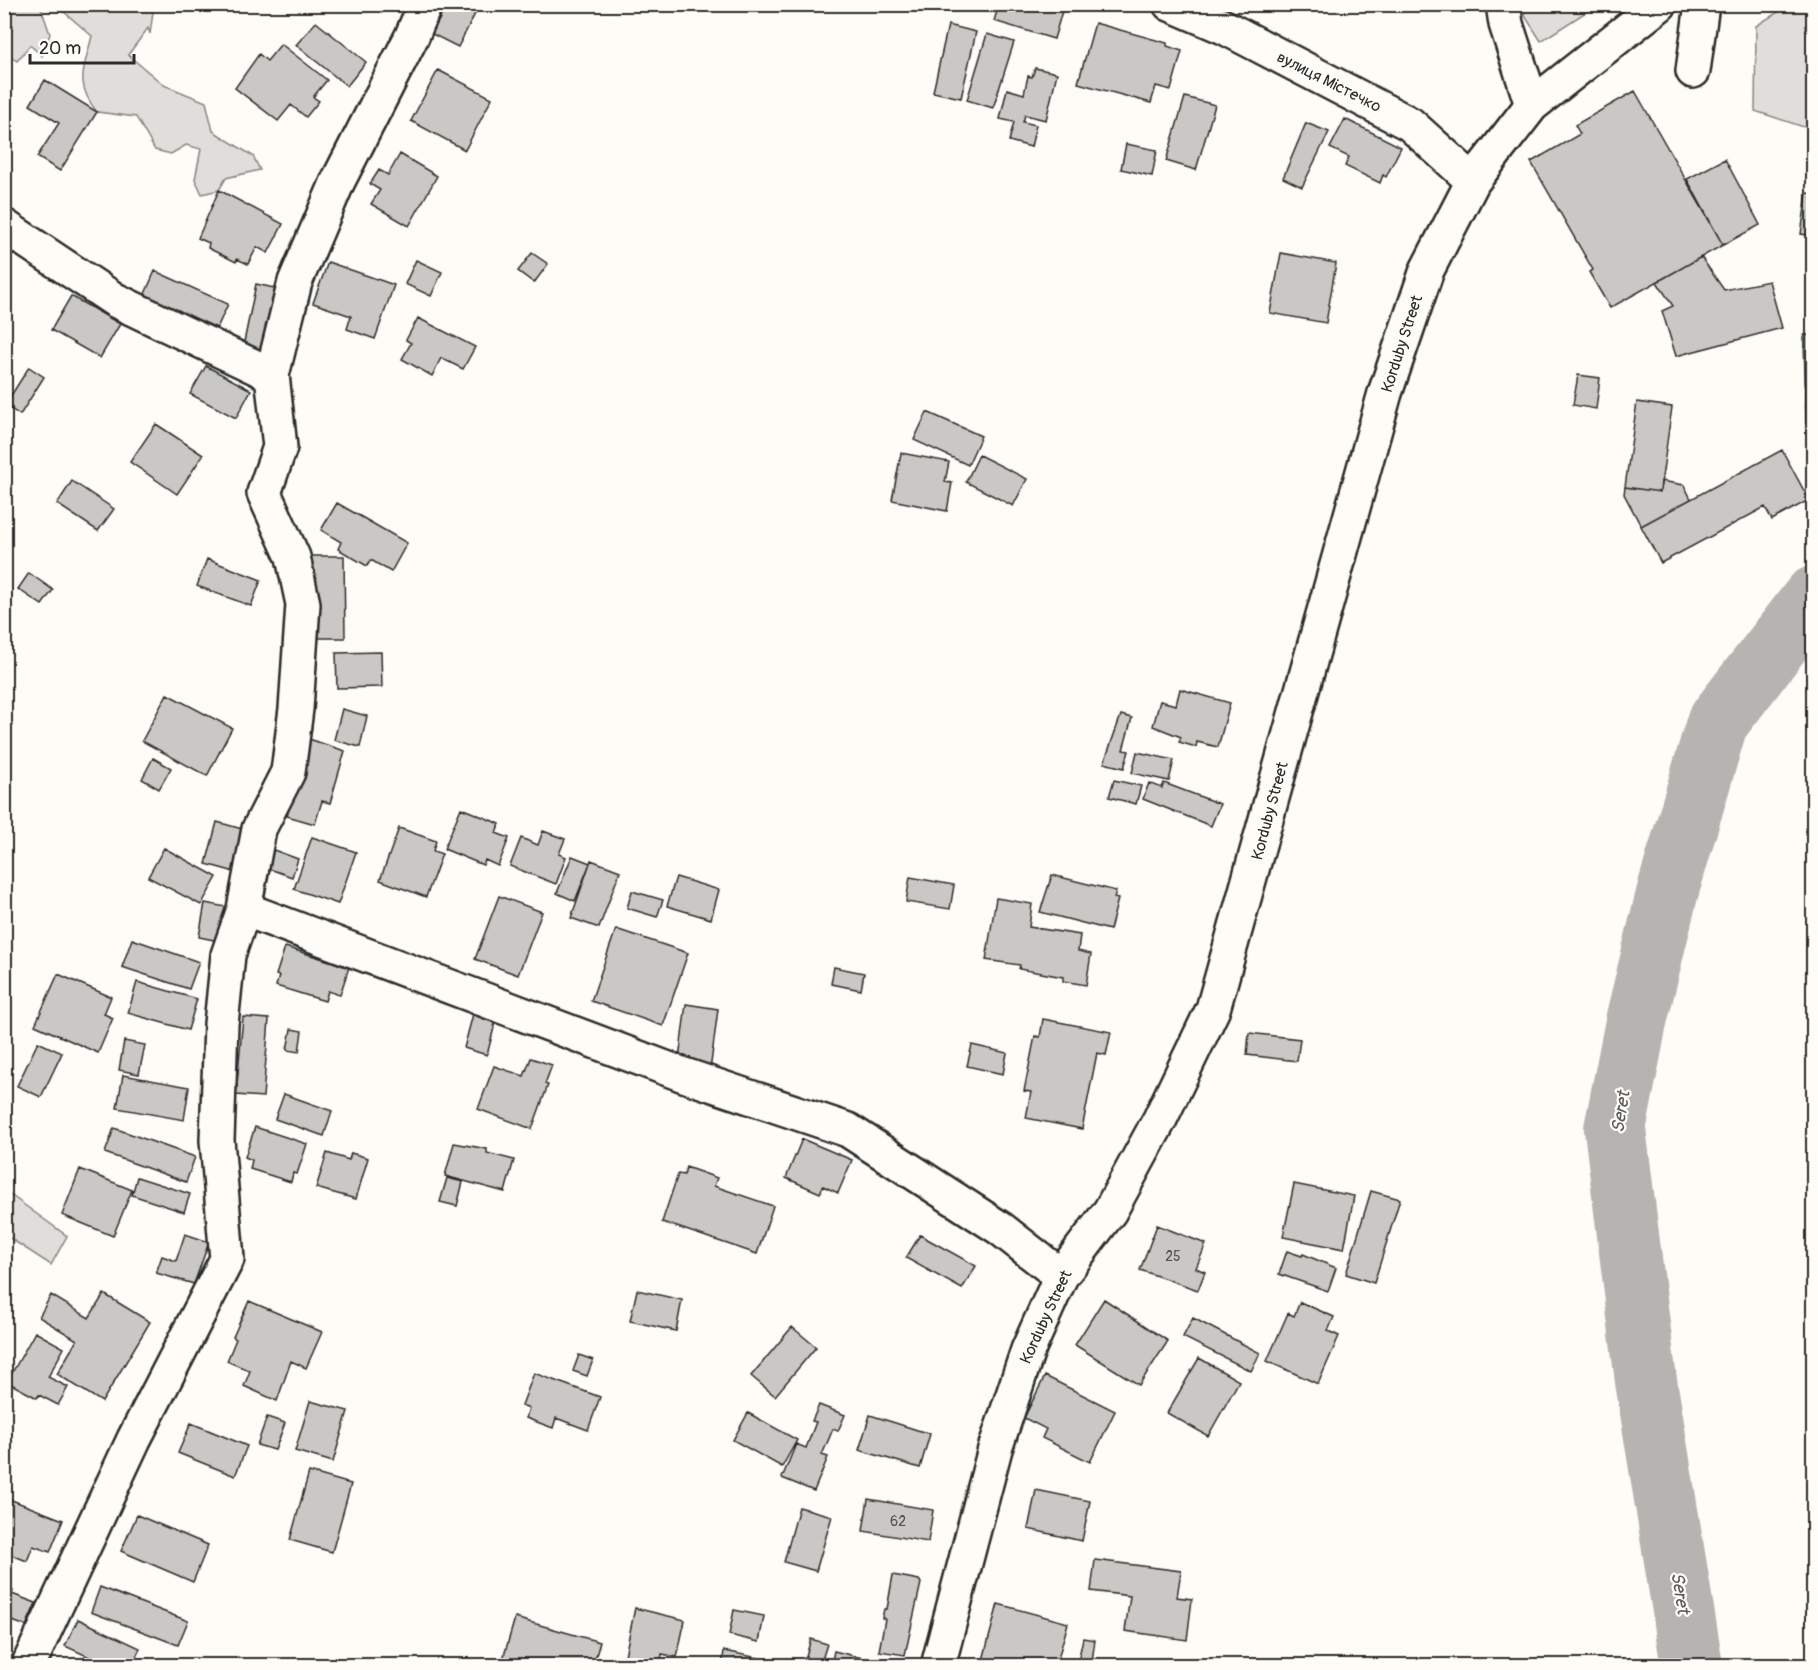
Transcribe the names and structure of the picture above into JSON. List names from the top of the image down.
{
  "streets": {
    "street": ["вулиця Містечко", "Korduby Street"]
  },
  "crossings": [
    ["вулиця Містечко", "Korduby Street"]
  ],
  "water": ["Seret"],
  "house_numbers": ["25", "62"],
  "scale_bar": "20 m"
}
